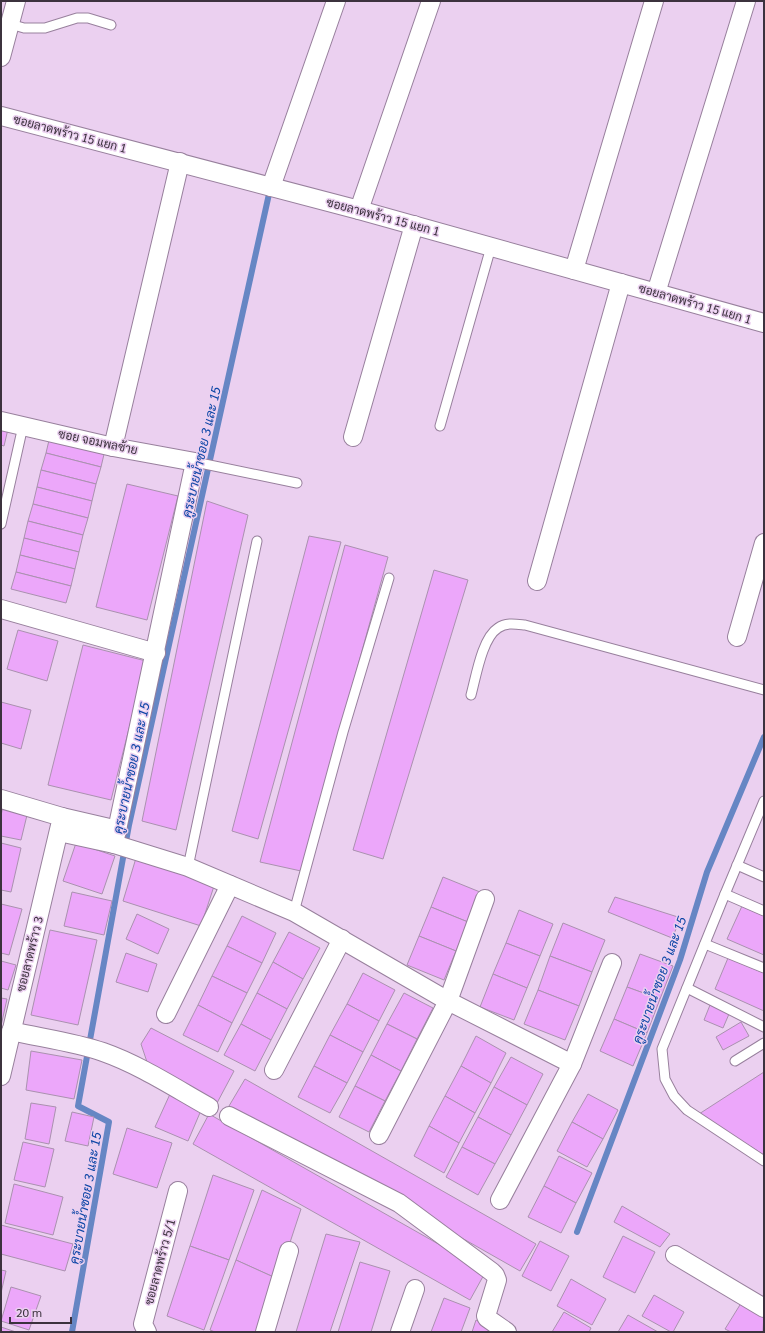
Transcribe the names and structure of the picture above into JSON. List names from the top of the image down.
{
  "streets": {
    "street": [
      "ซอยลาดพร้าว 15 แยก 1",
      "ซอย จอมพลซ้าย",
      "ซอยลาดพร้าว 3",
      "ซอยลาดพร้าว 5/1"
    ]
  },
  "water": ["คูระบายน้ำซอย 3 และ 15"],
  "scale_bar": "20 m"
}
